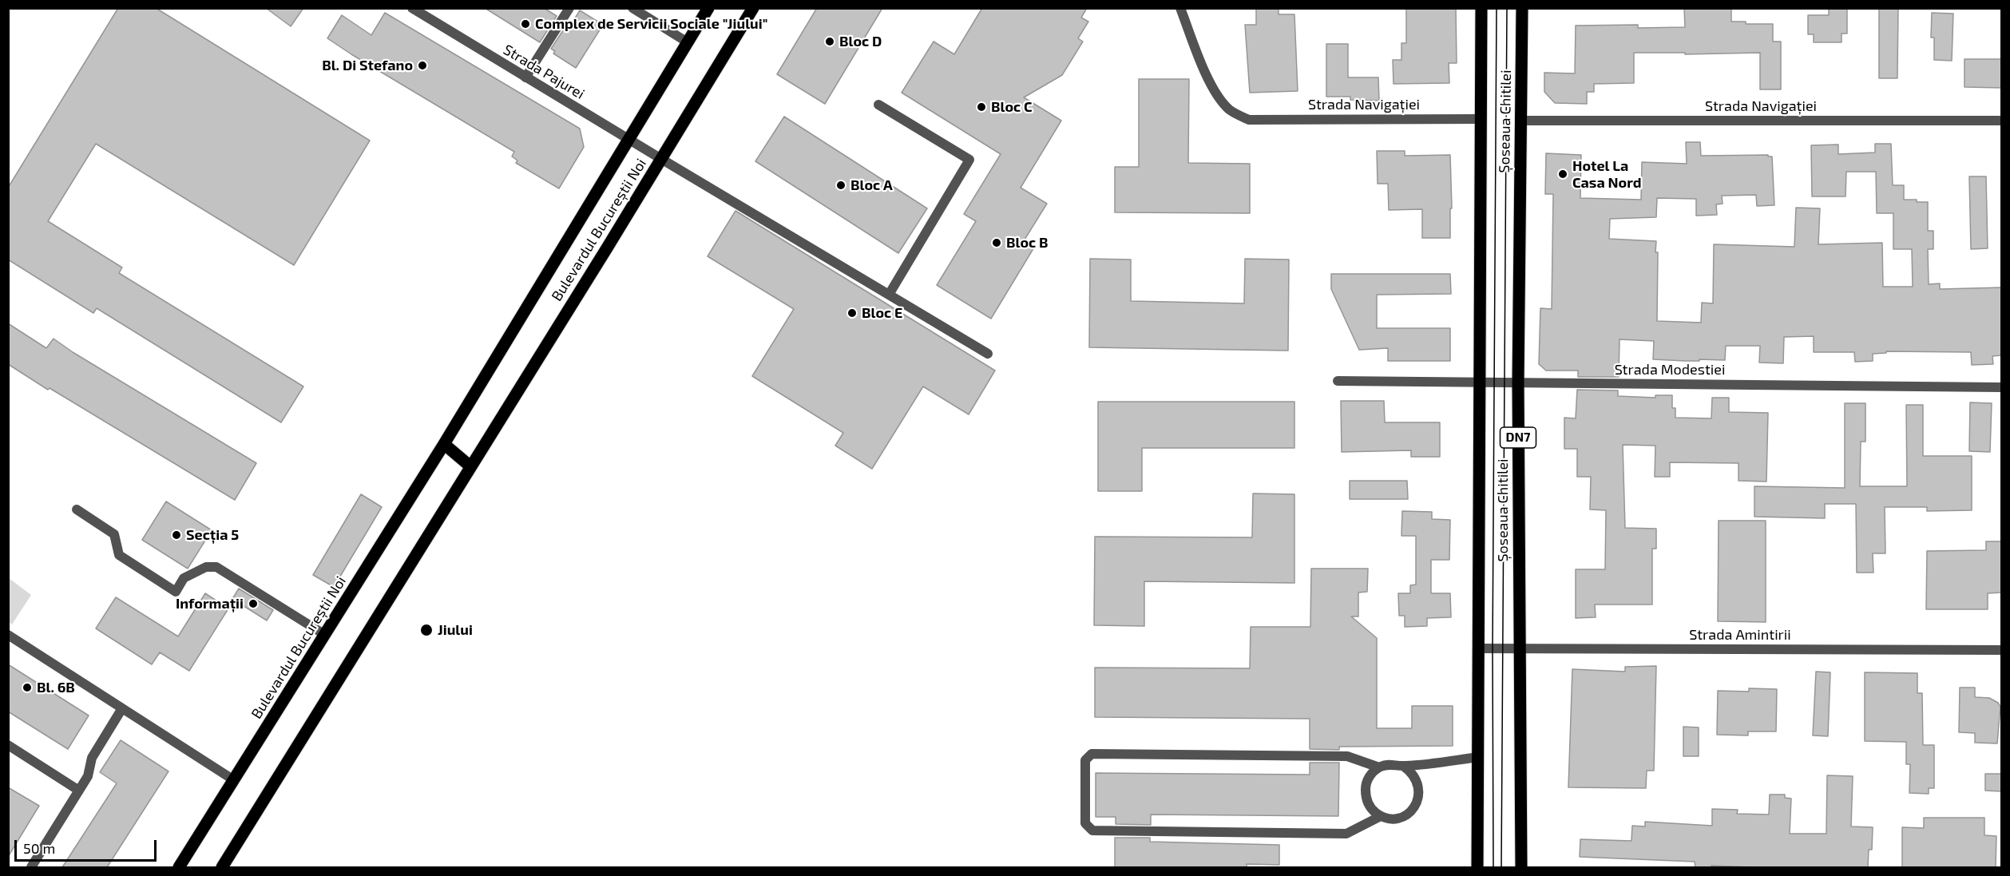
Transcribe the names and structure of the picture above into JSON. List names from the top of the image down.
{
  "streets": {
    "main road": ["Șoseaua Chitilei", "Bulevardul Bucureștii Noi", "DN7"],
    "street": [
      "Strada Pajurei",
      "Strada Navigației",
      "Strada Modestiei",
      "Strada Amintirii"
    ]
  },
  "crossings": [
    ["Strada Pajurei", "Bulevardul Bucureștii Noi"],
    ["Strada Navigației", "Șoseaua Chitilei"],
    ["Șoseaua Chitilei", "Strada Modestiei"],
    ["Șoseaua Chitilei", "Strada Amintirii"]
  ],
  "places": [
    "Complex de Servicii Sociale \"Jiului\"",
    "Bloc D",
    "Bl. Di Stefano",
    "Bloc C",
    "Hotel La Casa Nord",
    "Bloc A",
    "Bloc B",
    "Bloc E",
    "Secția 5",
    "Informații",
    "Jiului",
    "Bl. 6B"
  ],
  "scale_bar": "50 m"
}
